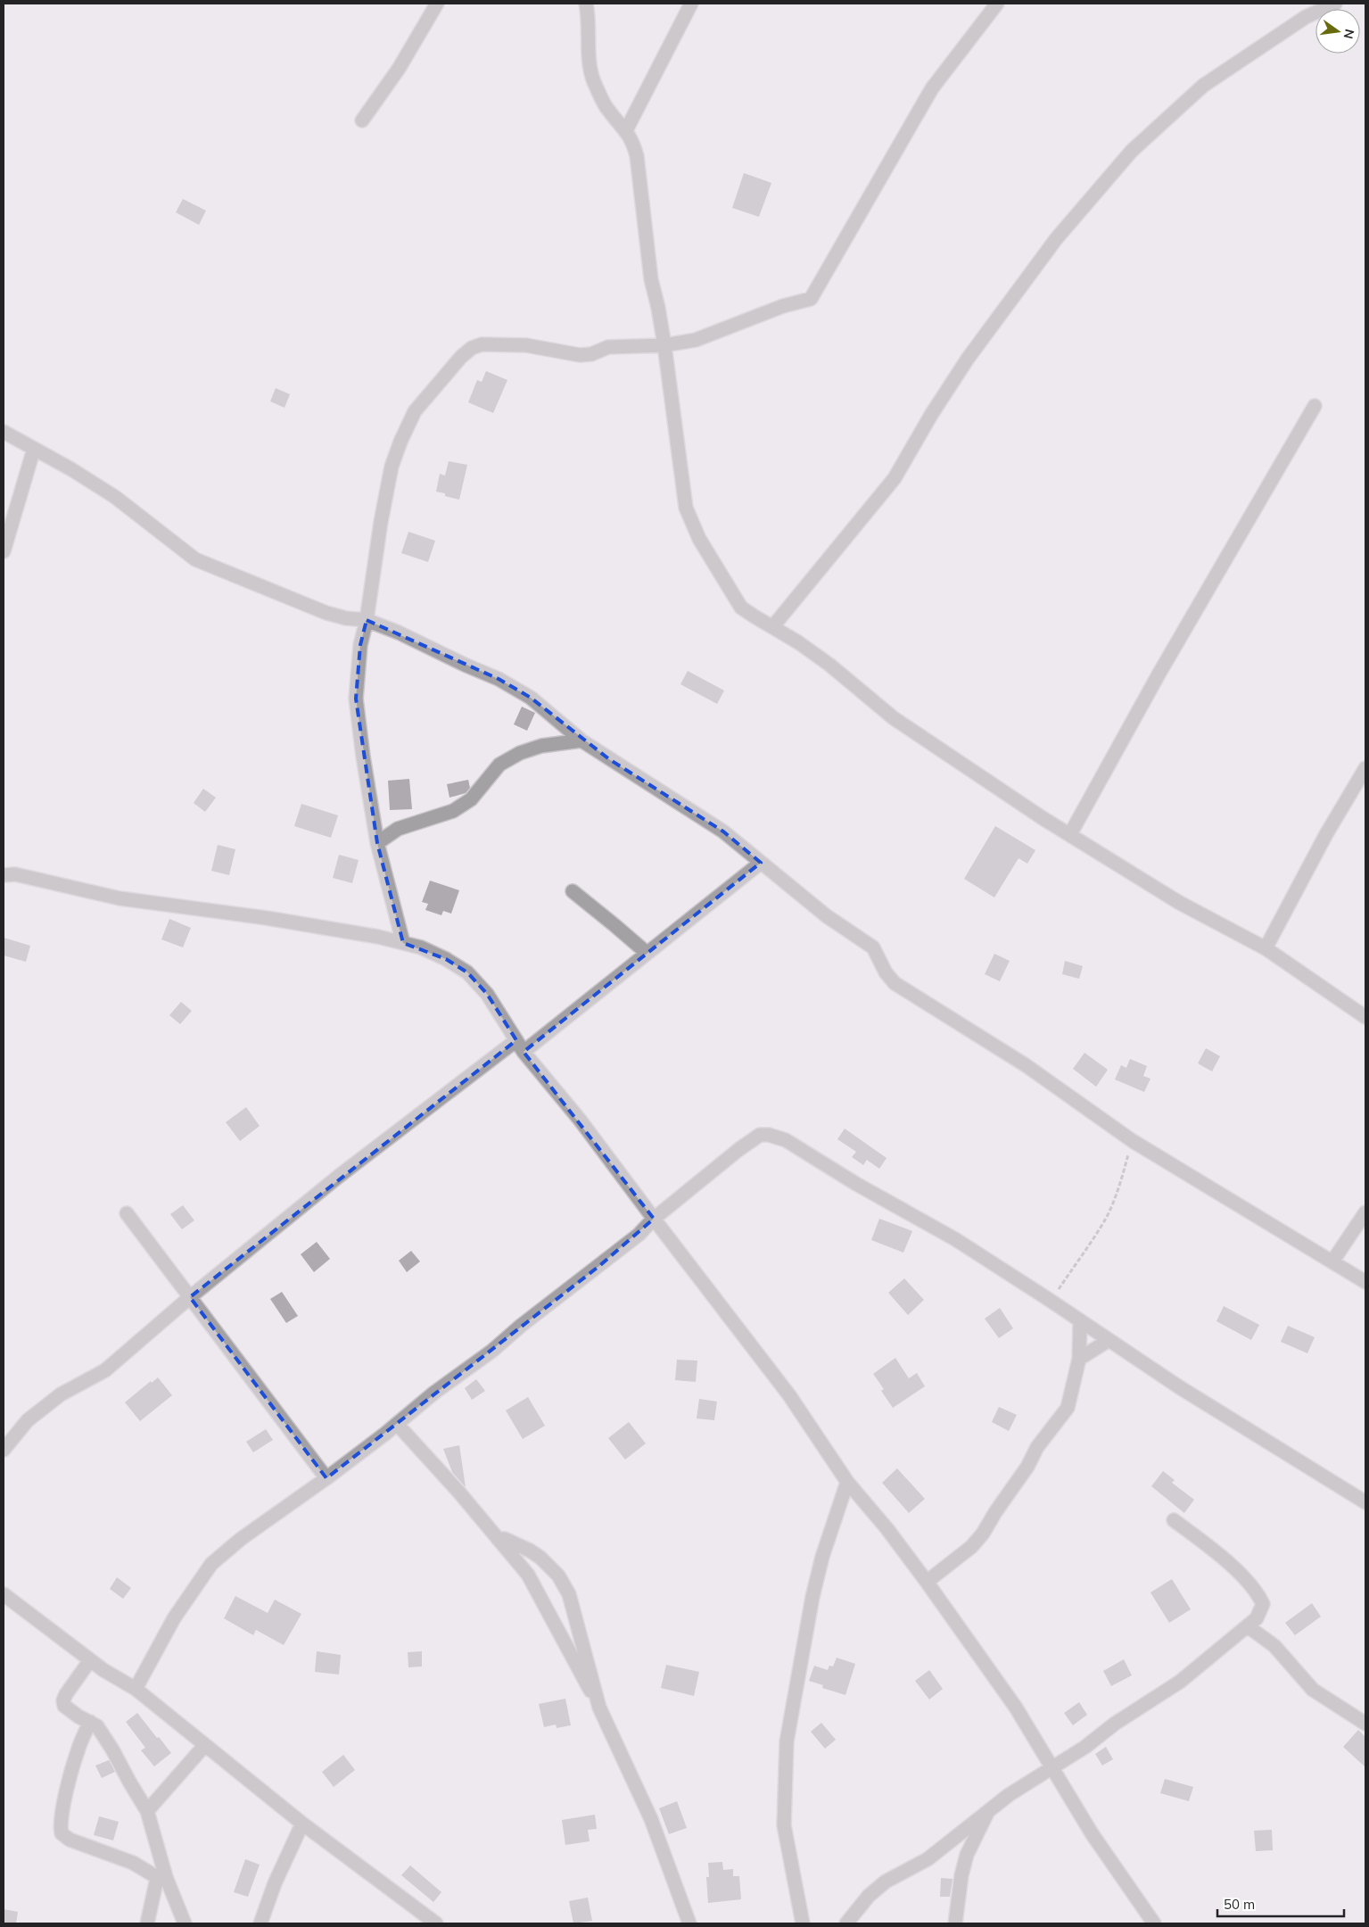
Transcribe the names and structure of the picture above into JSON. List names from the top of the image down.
{
  "scale_bar": "50 m",
  "north": "right"
}
